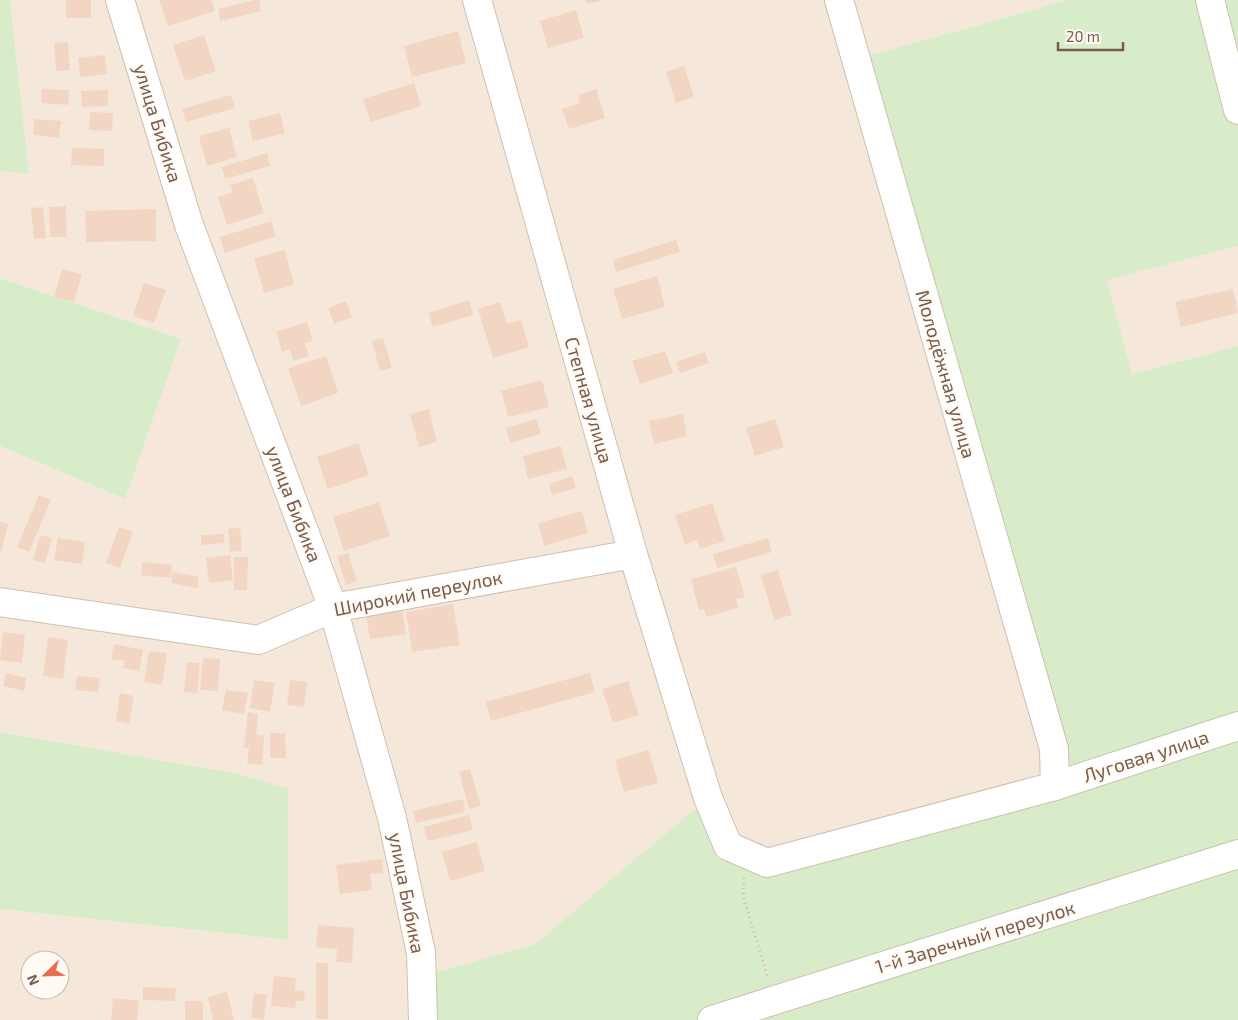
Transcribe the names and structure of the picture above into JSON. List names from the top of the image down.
{
  "streets": {
    "street": [
      "улица Бибика",
      "Молодёжная улица",
      "Степная улица",
      "Широкий переулок",
      "Луговая улица",
      "1-й Заречный переулок"
    ]
  },
  "crossings": [
    ["улица Бибика", "Широкий переулок"],
    ["Молодёжная улица", "Луговая улица"],
    ["Степная улица", "Широкий переулок"],
    ["Степная улица", "Луговая улица"]
  ],
  "scale_bar": "20 m",
  "north": "bottom left"
}
